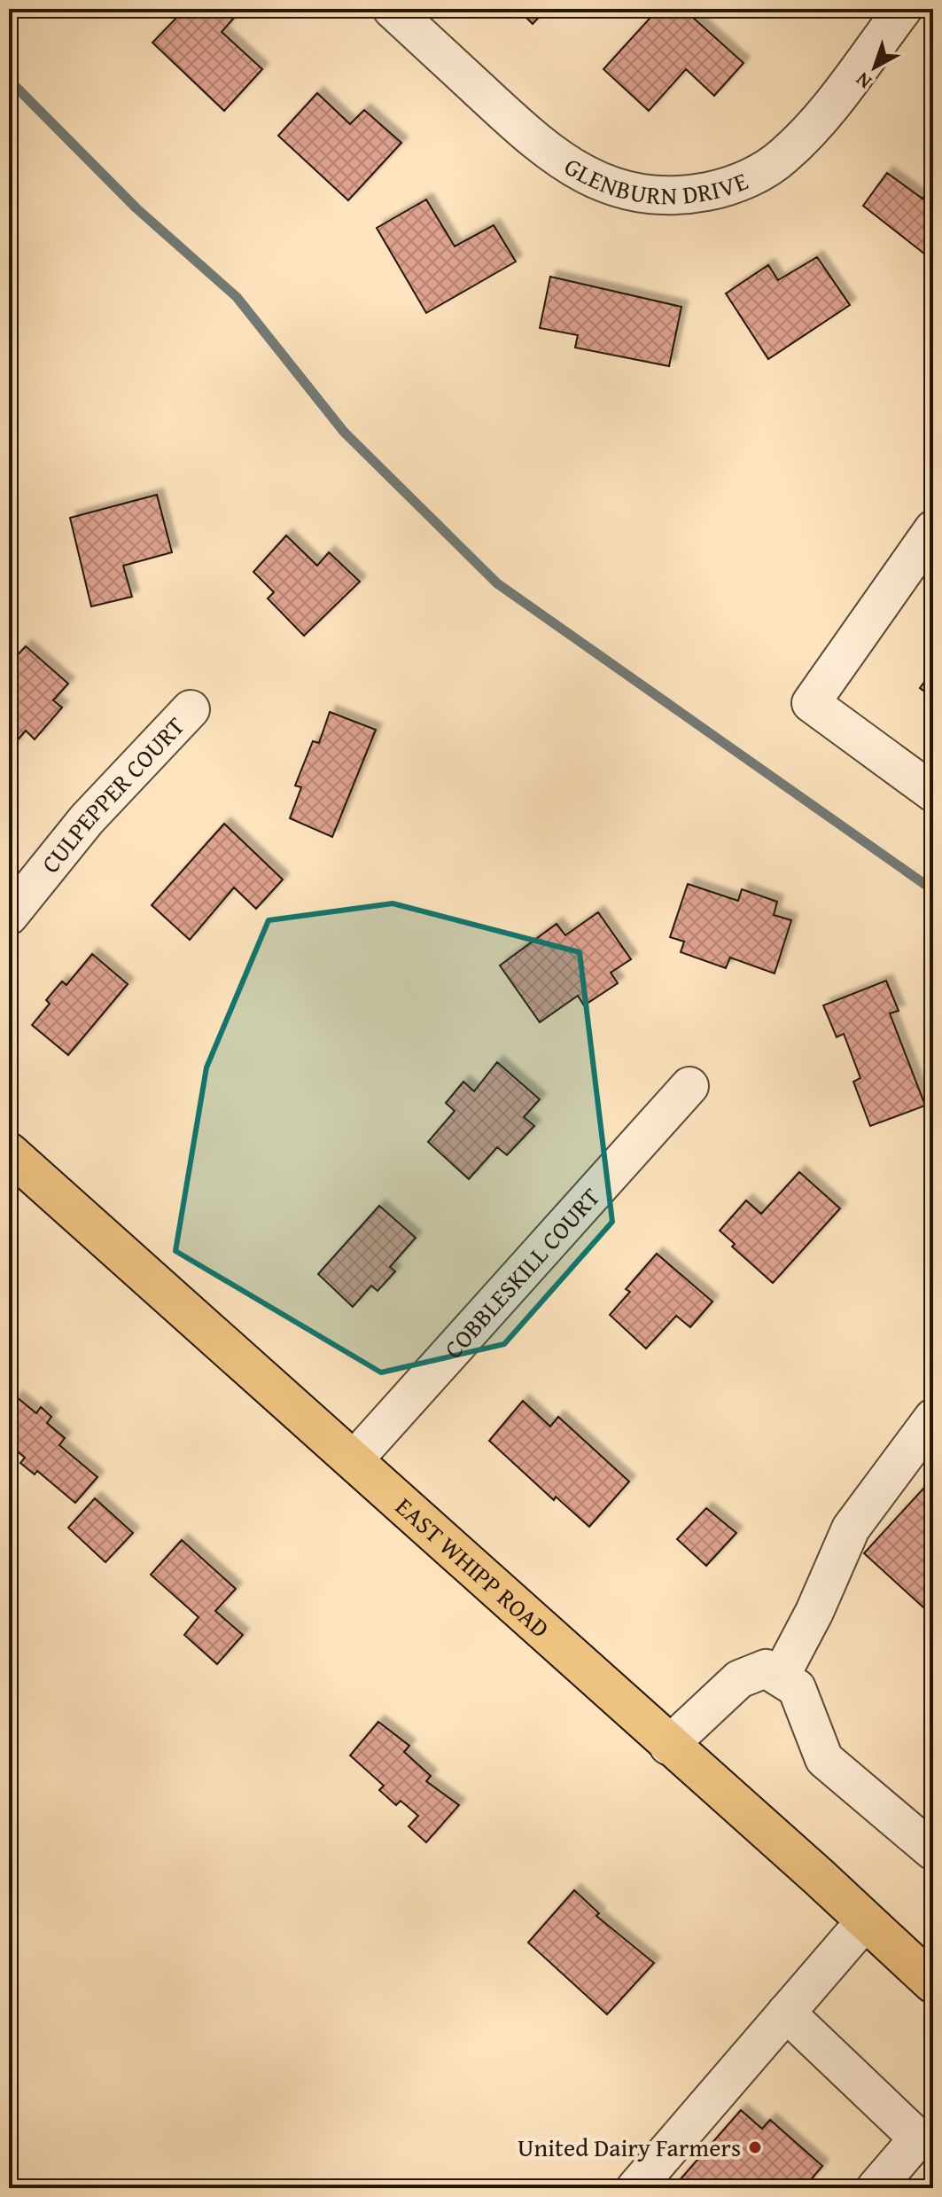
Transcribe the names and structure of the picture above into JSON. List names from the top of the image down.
{
  "streets": {
    "main road": ["EAST WHIPP ROAD"],
    "street": ["GLENBURN DRIVE", "CULPEPPER COURT", "COBBLESKILL COURT"]
  },
  "crossings": [
    ["COBBLESKILL COURT", "EAST WHIPP ROAD"]
  ],
  "places": ["United Dairy Farmers"],
  "north": "bottom left"
}
